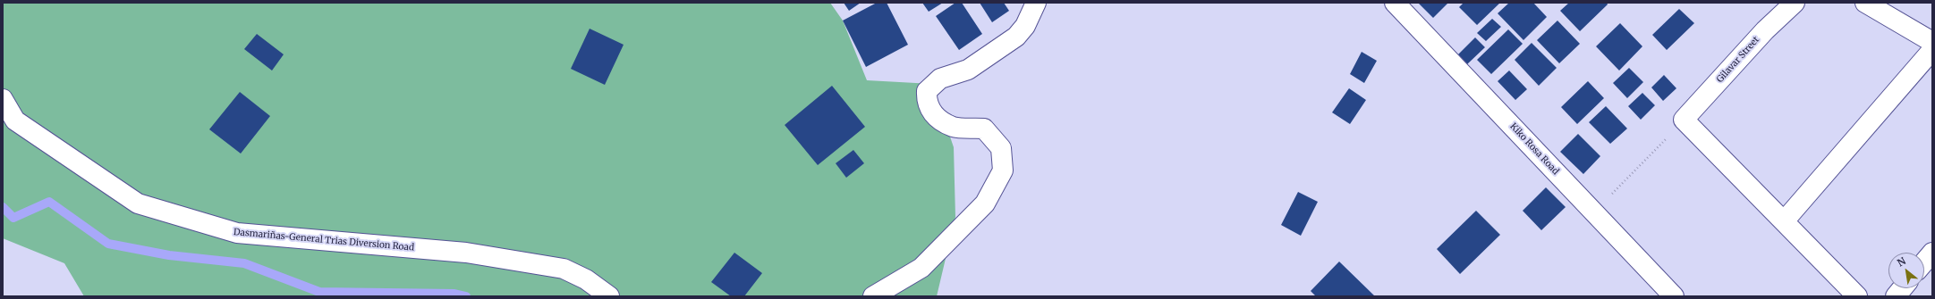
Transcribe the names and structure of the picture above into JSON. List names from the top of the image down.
{
  "streets": {
    "street": ["Gilavar Street", "Kiko Rosa Road", "Dasmariñas-General Trias Diversion Road"]
  },
  "north": "top left"
}
